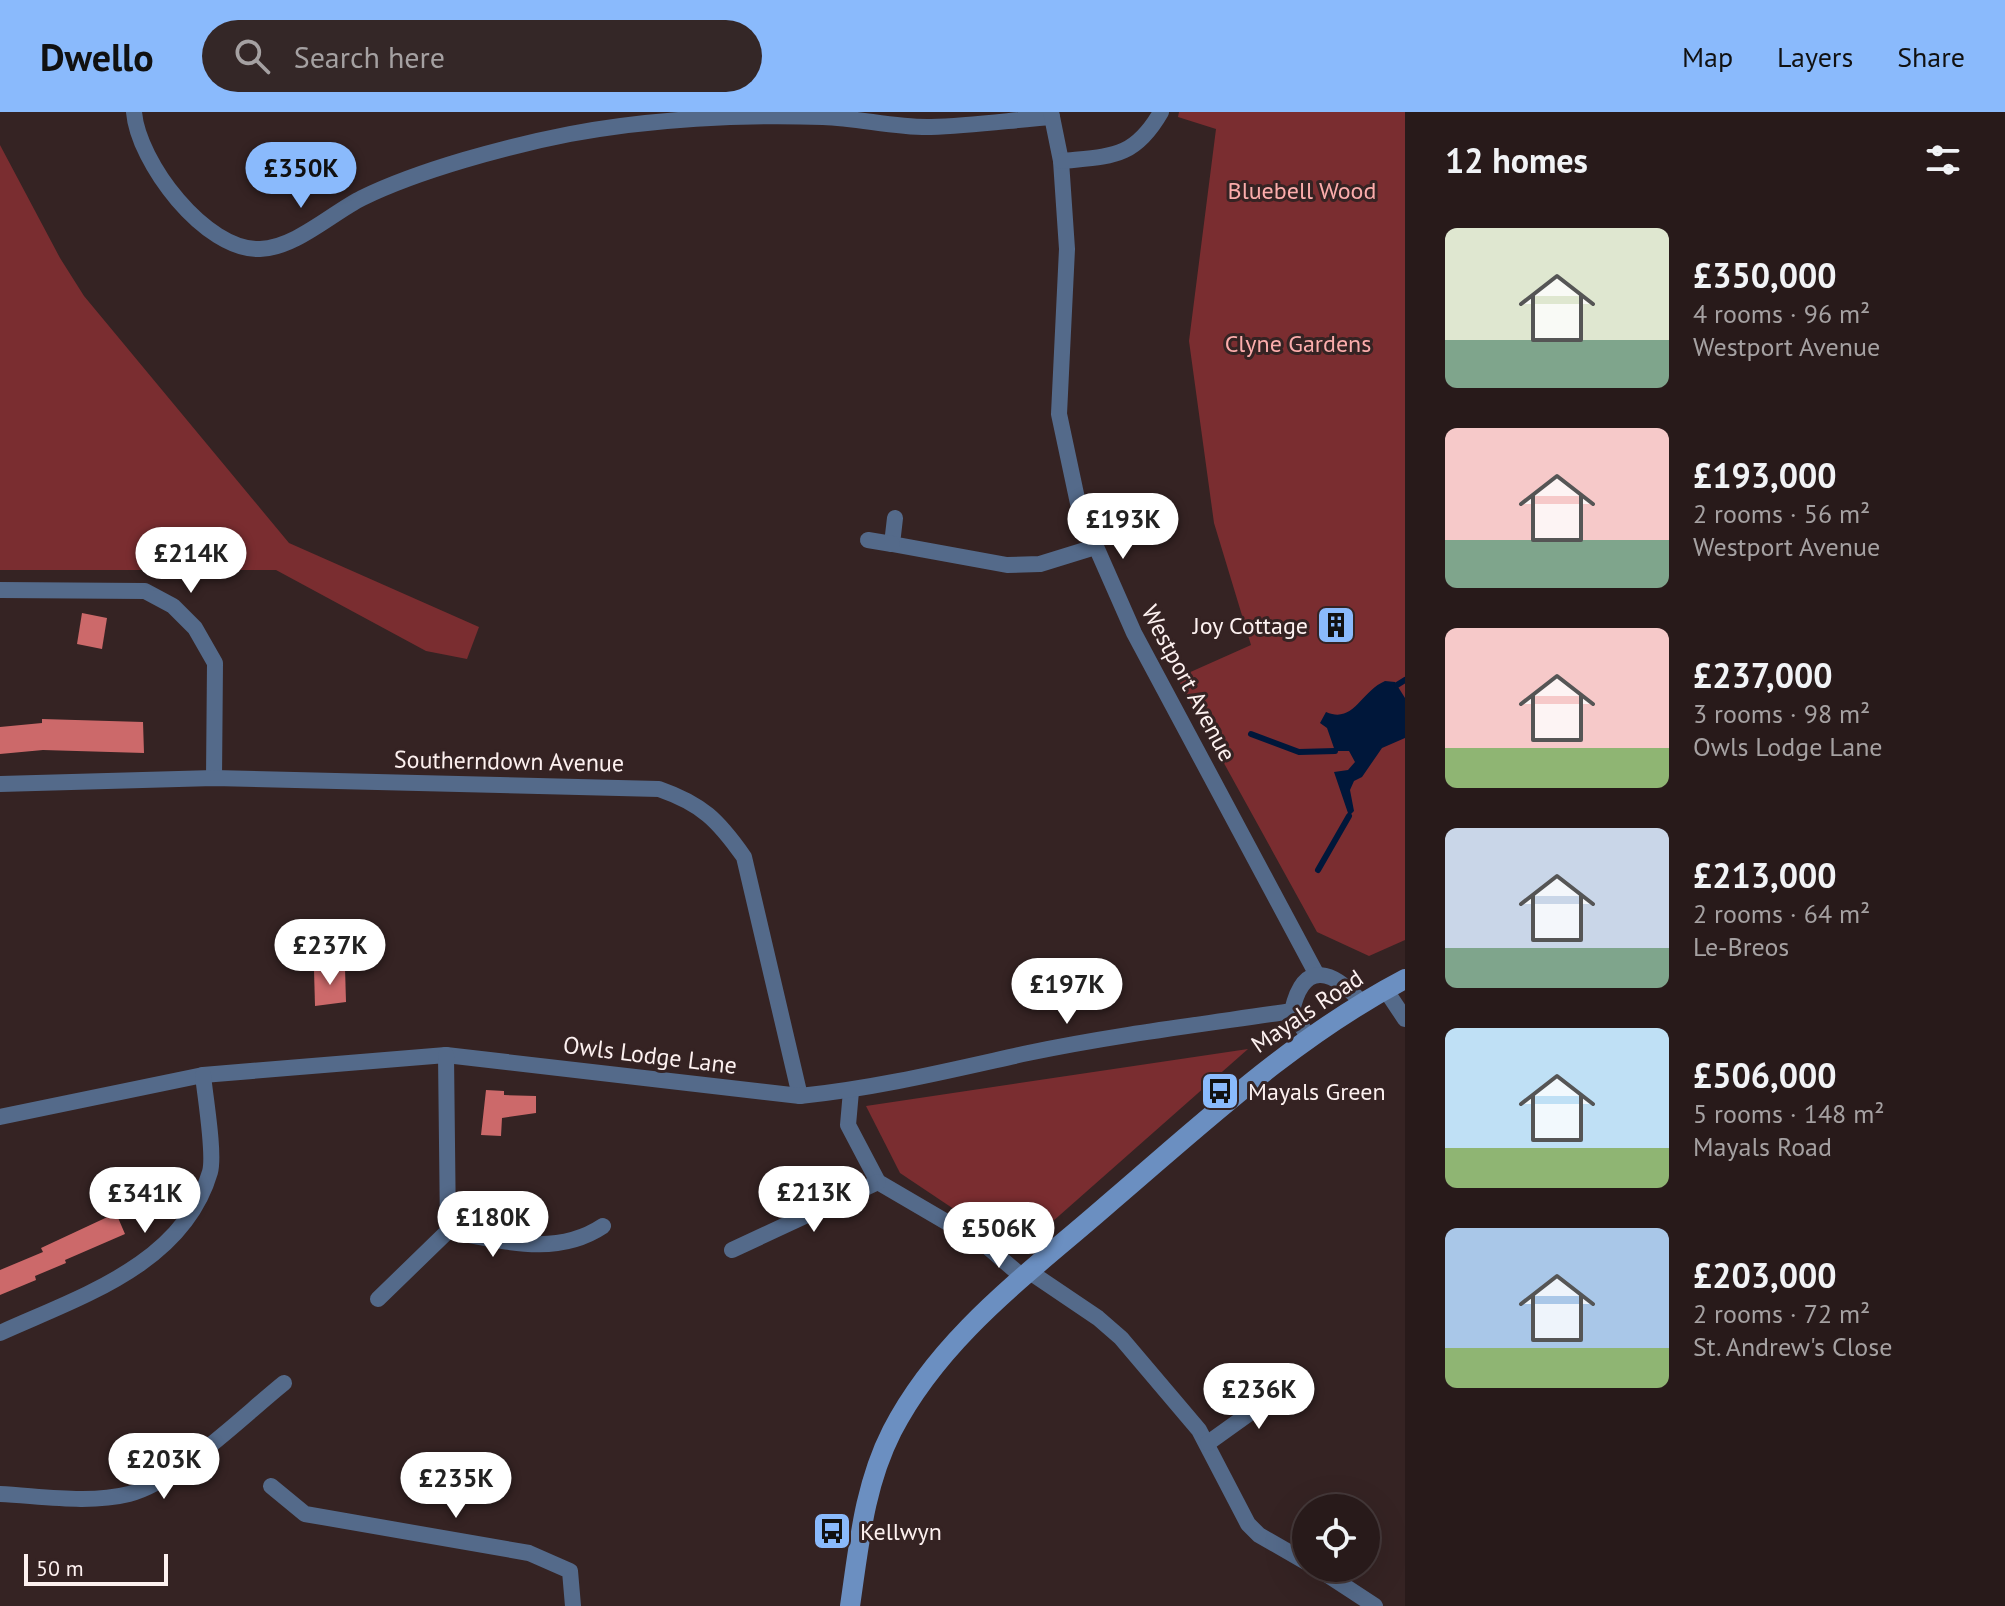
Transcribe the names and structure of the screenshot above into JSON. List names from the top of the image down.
{
  "streets": {
    "main road": ["Mayals Road"],
    "street": ["Westport Avenue", "Southerndown Avenue", "Owls Lodge Lane"]
  },
  "crossings": [
    ["Southerndown Avenue", "Owls Lodge Lane"]
  ],
  "parks": ["Bluebell Wood", "Clyne Gardens"],
  "places": {
    "building": ["Joy Cottage"],
    "bus stop": ["Mayals Green", "Kellwyn"]
  },
  "scale_bar": "50 m",
  "page": {
    "header": "Dwello",
    "search": "Search here",
    "nav": ["Map", "Layers", "Share"],
    "heading": "12 homes",
    "price": [
      "£350K",
      "£193K",
      "£214K",
      "£237K",
      "£197K",
      "£213K",
      "£341K",
      "£180K",
      "£506K",
      "£236K",
      "£203K",
      "£235K"
    ],
    "list": [
      {
        "name": "£350,000",
        "note": "4 rooms · 96 m² · Westport Avenue"
      },
      {
        "name": "£193,000",
        "note": "2 rooms · 56 m² · Westport Avenue"
      },
      {
        "name": "£237,000",
        "note": "3 rooms · 98 m² · Owls Lodge Lane"
      },
      {
        "name": "£213,000",
        "note": "2 rooms · 64 m² · Le-Breos"
      },
      {
        "name": "£506,000",
        "note": "5 rooms · 148 m² · Mayals Road"
      },
      {
        "name": "£203,000",
        "note": "2 rooms · 72 m² · St. Andrew's Close"
      }
    ],
    "scale": "50 m"
  }
}
